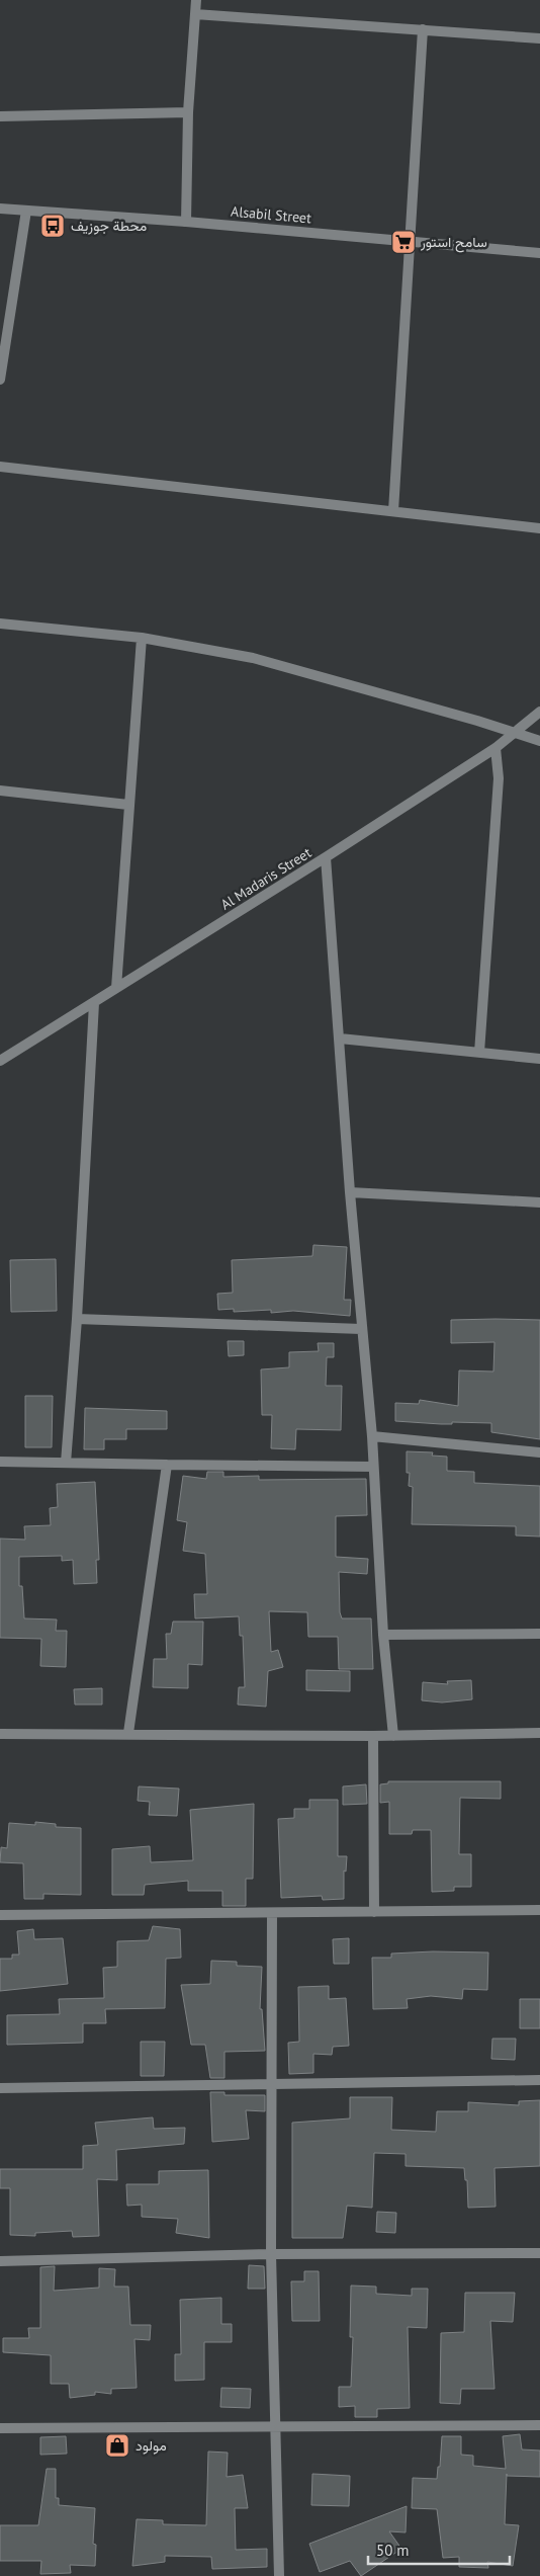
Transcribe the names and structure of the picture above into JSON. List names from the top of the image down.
{
  "streets": {
    "street": ["Alsabil Street", "Al Madaris Street"]
  },
  "places": {
    "bus stop": ["محطة جوزيف"],
    "supermarket": ["سامح استور"],
    "shop": ["مولود"]
  },
  "scale_bar": "50 m"
}
